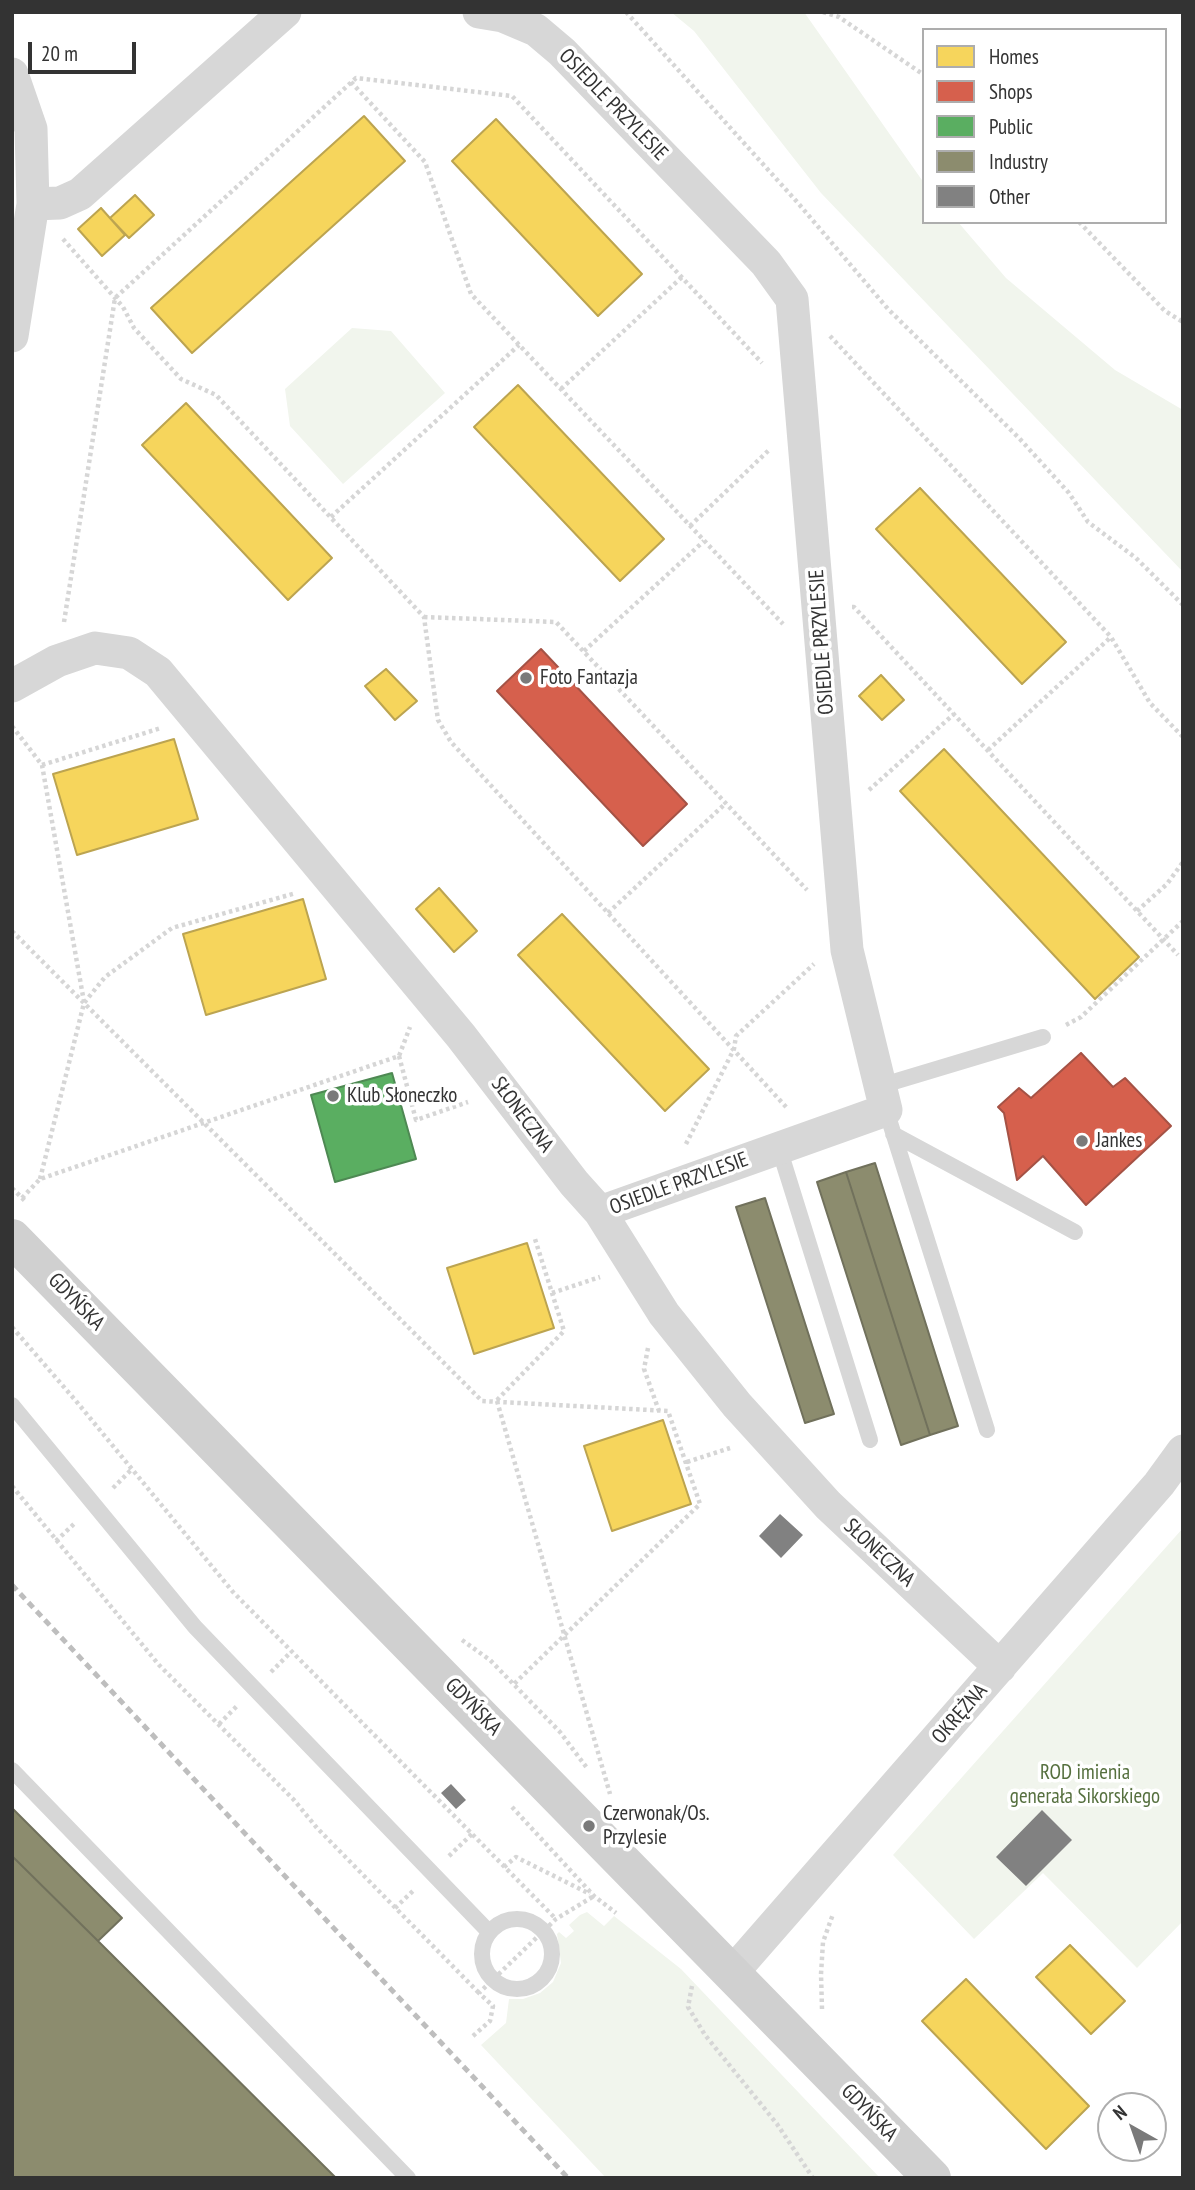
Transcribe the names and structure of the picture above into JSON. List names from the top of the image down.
{
  "streets": {
    "main road": ["GDYŃSKA"],
    "street": ["OSIEDLE PRZYLESIE", "SŁONECZNA", "OKRĘŻNA"]
  },
  "crossings": [
    ["OSIEDLE PRZYLESIE", "SŁONECZNA"],
    ["SŁONECZNA", "OKRĘŻNA"],
    ["GDYŃSKA", "OKRĘŻNA"]
  ],
  "parks": ["ROD imienia generała Sikorskiego"],
  "places": [
    "Foto Fantazja",
    "Klub Słoneczko",
    "Jankes",
    "Czerwonak/Os. Przylesie"
  ],
  "legend": [
    "Homes",
    "Shops",
    "Public",
    "Industry",
    "Other"
  ],
  "scale_bar": "20 m",
  "north": "top left"
}
